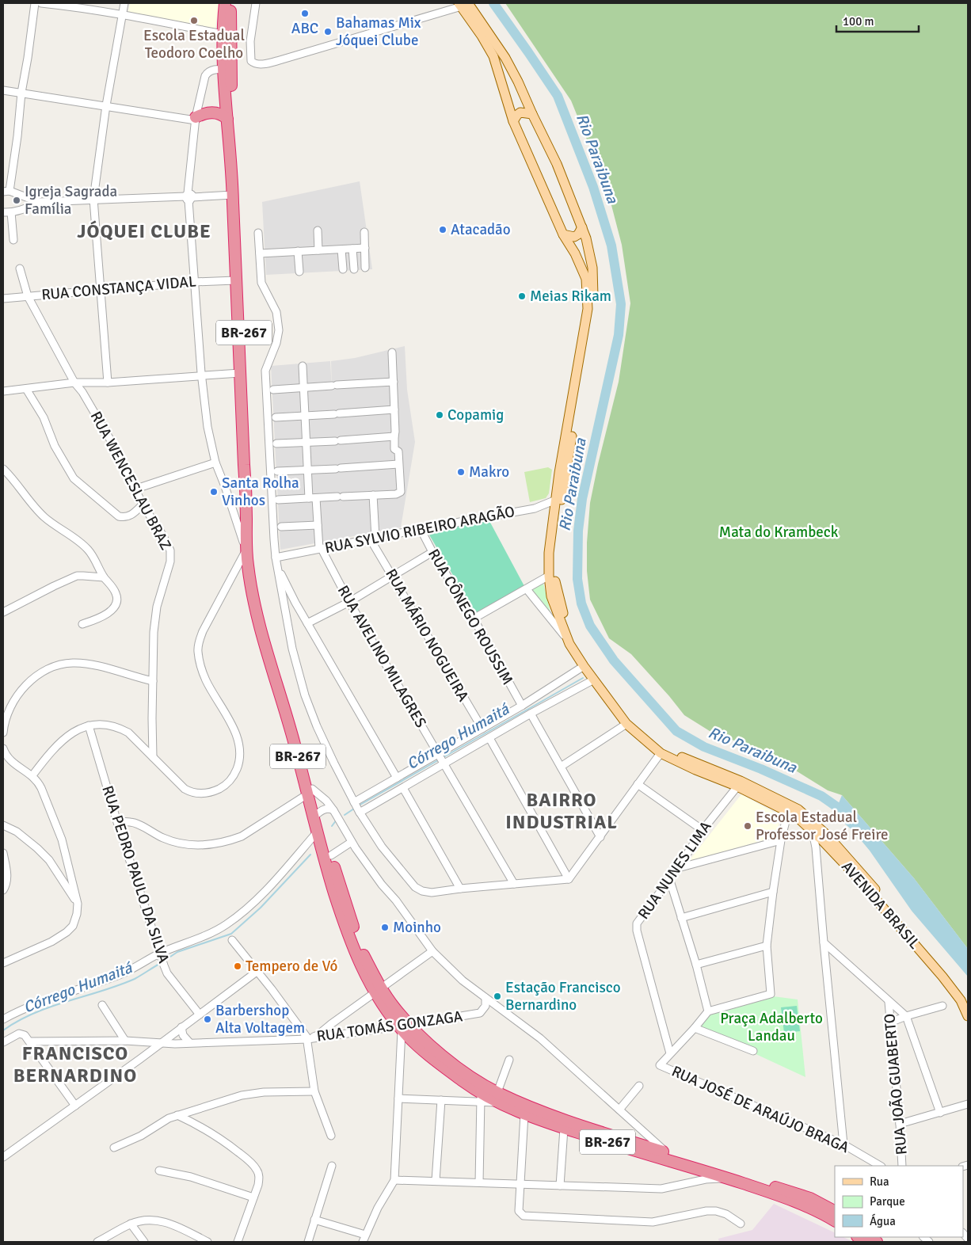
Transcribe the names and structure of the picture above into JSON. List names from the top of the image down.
{
  "streets": {
    "highway": ["BR-267"],
    "main road": ["AVENIDA BRASIL"],
    "street": [
      "RUA CONSTANÇA VIDAL",
      "RUA WENCESLAU BRAZ",
      "RUA SYLVIO RIBEIRO ARAGÃO",
      "RUA CÔNEGO ROUSSIM",
      "RUA MÁRIO NOGUEIRA",
      "RUA AVELINO MILAGRES",
      "RUA NUNES LIMA",
      "RUA PEDRO PAULO DA SILVA",
      "RUA TOMÁS GONZAGA",
      "RUA JOÃO GUABERTO",
      "RUA JOSÉ DE ARAÚJO BRAGA"
    ]
  },
  "crossings": [
    ["RUA CONSTANÇA VIDAL", "BR-267"],
    ["RUA CONSTANÇA VIDAL", "RUA WENCESLAU BRAZ"],
    ["BR-267", "RUA TOMÁS GONZAGA"],
    ["RUA SYLVIO RIBEIRO ARAGÃO", "RUA CÔNEGO ROUSSIM"],
    ["RUA SYLVIO RIBEIRO ARAGÃO", "RUA MÁRIO NOGUEIRA"],
    ["RUA SYLVIO RIBEIRO ARAGÃO", "RUA AVELINO MILAGRES"],
    ["RUA NUNES LIMA", "AVENIDA BRASIL"],
    ["RUA NUNES LIMA", "RUA JOSÉ DE ARAÚJO BRAGA"]
  ],
  "districts": ["JÓQUEI CLUBE", "BAIRRO INDUSTRIAL", "FRANCISCO BERNARDINO"],
  "water": ["Rio Paraibuna", "Córrego Humaitá"],
  "parks": ["Mata do Krambeck", "Praça Adalberto Landau"],
  "places": [
    "ABC",
    "Escola Estadual Teodoro Coelho",
    "Bahamas Mix Jóquei Clube",
    "Igreja Sagrada Família",
    "Atacadão",
    "Meias Rikam",
    "Copamig",
    "Makro",
    "Santa Rolha Vinhos",
    "Escola Estadual Professor José Freire",
    "Moinho",
    "Tempero de Vó",
    "Estação Francisco Bernardino",
    "Barbershop Alta Voltagem"
  ],
  "legend": ["Rua", "Parque", "Água"],
  "scale_bar": "100 m"
}
